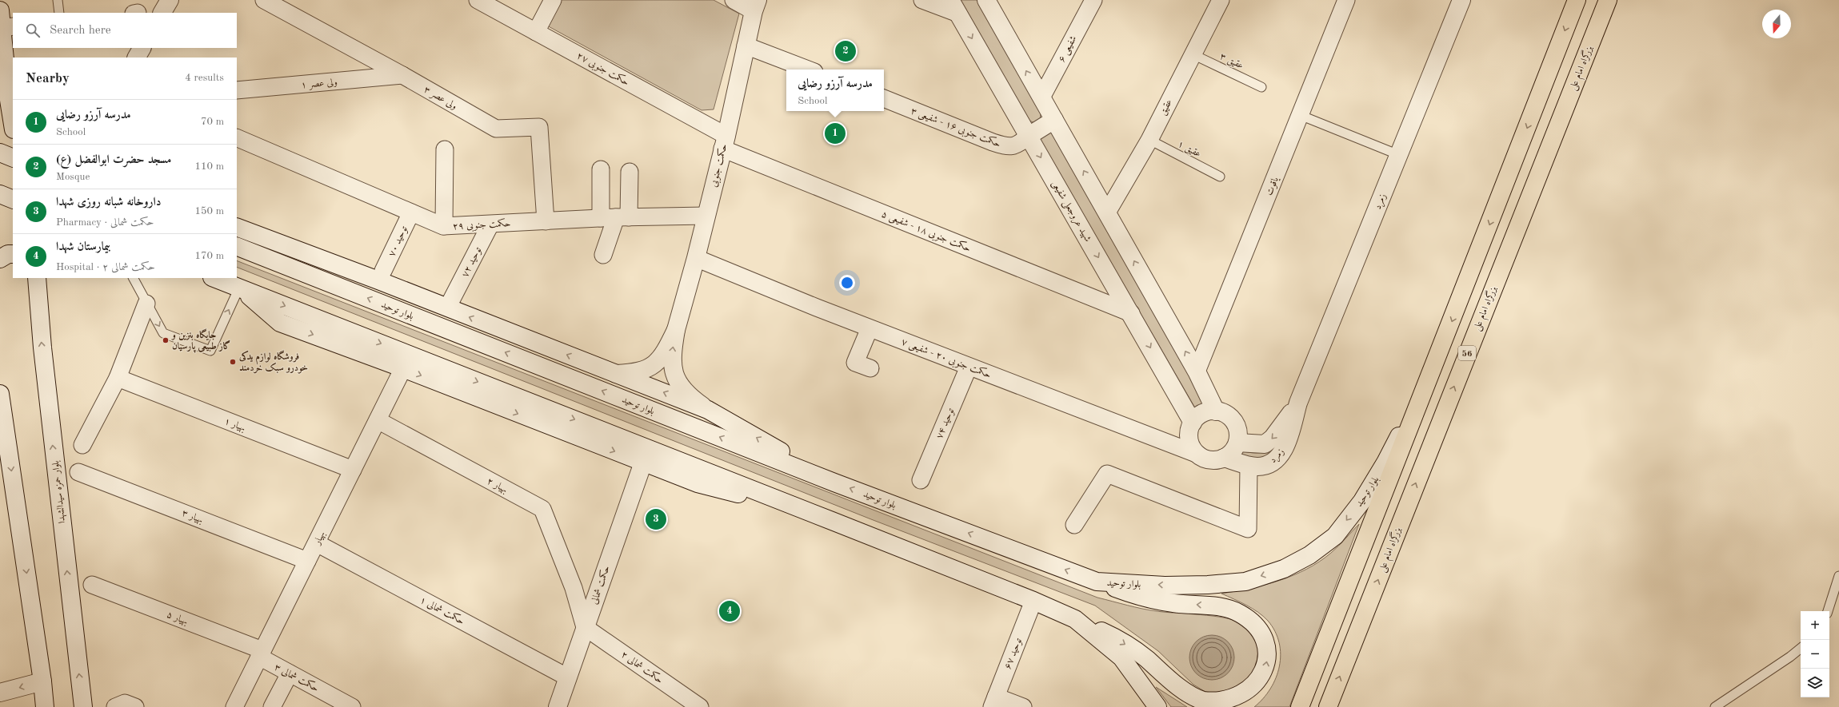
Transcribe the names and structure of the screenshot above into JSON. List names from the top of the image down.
{
  "streets": {
    "highway": ["بزرگراه امام علی", "56"],
    "main road": [
      "حکمت جنوبی",
      "زمرد",
      "شهید عروجعلی شفیعی",
      "بلوار توحید",
      "بلوار حمزه سیدالشهدا",
      "حکمت شمالی"
    ],
    "street": [
      "شفیعی ۶",
      "حکمت جنوبی ۲۷",
      "ولی عصر ۱",
      "ولی عصر ۳",
      "عقیق",
      "حکمت جنوبی ۱۶ - شفیعی ۳",
      "یاقوت",
      "حکمت جنوبی ۲۹",
      "حکمت جنوبی ۱۸ - شفیعی ۵",
      "توحید ۷۰",
      "توحید ۷۲",
      "حکمت جنوبی ۲۰ - شفیعی ۷",
      "توحید ۷۴",
      "بهیار ۱",
      "بهیار ۲",
      "بهیار ۳",
      "بهیار",
      "حکمت شمالی ۱",
      "بهیار ۵",
      "توحید ۶۷",
      "حکمت شمالی ۲",
      "حکمت شمالی ۳"
    ],
    "lane": ["عقیق ۳", "عقیق ۱"]
  },
  "crossings": [
    ["عقیق ۳", "عقیق"],
    ["حکمت جنوبی ۲۷", "حکمت جنوبی"],
    ["حکمت جنوبی ۲۷", "حکمت جنوبی ۱۸ - شفیعی ۵"],
    ["ولی عصر ۱", "ولی عصر ۳"],
    ["ولی عصر ۳", "حکمت جنوبی ۲۹"],
    ["عقیق", "عقیق ۱"],
    ["حکمت جنوبی ۱۶ - شفیعی ۳", "شهید عروجعلی شفیعی"],
    ["حکمت جنوبی", "حکمت جنوبی ۲۹"],
    ["حکمت جنوبی", "حکمت جنوبی ۱۸ - شفیعی ۵"],
    ["حکمت جنوبی", "حکمت جنوبی ۲۰ - شفیعی ۷"],
    ["زمرد", "شهید عروجعلی شفیعی"],
    ["زمرد", "حکمت جنوبی ۲۰ - شفیعی ۷"],
    ["شهید عروجعلی شفیعی", "حکمت جنوبی ۱۸ - شفیعی ۵"],
    ["شهید عروجعلی شفیعی", "حکمت جنوبی ۲۰ - شفیعی ۷"],
    ["حکمت جنوبی ۲۹", "توحید ۷۰"],
    ["حکمت جنوبی ۲۹", "توحید ۷۲"],
    ["حکمت جنوبی ۲۰ - شفیعی ۷", "توحید ۷۴"],
    ["بهیار ۱", "بهیار"],
    ["بهیار ۲", "بهیار"],
    ["بهیار ۲", "حکمت شمالی"],
    ["بهیار ۲", "حکمت شمالی ۲"],
    ["بهیار ۳", "بهیار"],
    ["بهیار", "حکمت شمالی ۱"],
    ["بهیار", "بهیار ۵"],
    ["بهیار", "حکمت شمالی ۳"],
    ["حکمت شمالی", "حکمت شمالی ۱"],
    ["حکمت شمالی", "حکمت شمالی ۲"],
    ["بهیار ۵", "حکمت شمالی ۳"]
  ],
  "places": ["جایگاه بنزین و گاز طبیعی پارسیان", "فروشگاه لوازم یدکی خودرو سبک خردمند"],
  "north": "bottom",
  "page": {
    "search": "Search here",
    "pins": [
      "2",
      "1",
      "3",
      "4"
    ],
    "heading": ["Nearby", "4 results"],
    "popup": ["مدرسه آرزو رضایی", "School"],
    "list": [
      {
        "mark": "1",
        "name": "مدرسه آرزو رضایی",
        "note": "School",
        "value": "70 m"
      },
      {
        "mark": "2",
        "name": "مسجد حضرت ابوالفضل (ع)",
        "note": "Mosque",
        "value": "110 m"
      },
      {
        "mark": "3",
        "name": "داروخانه شبانه روزی شهدا",
        "note": "Pharmacy · حکمت شمالی",
        "value": "150 m"
      },
      {
        "mark": "4",
        "name": "بیمارستان شهدا",
        "note": "Hospital · حکمت شمالی ۲",
        "value": "170 m"
      }
    ],
    "map_buttons": ["+", "−"]
  }
}
